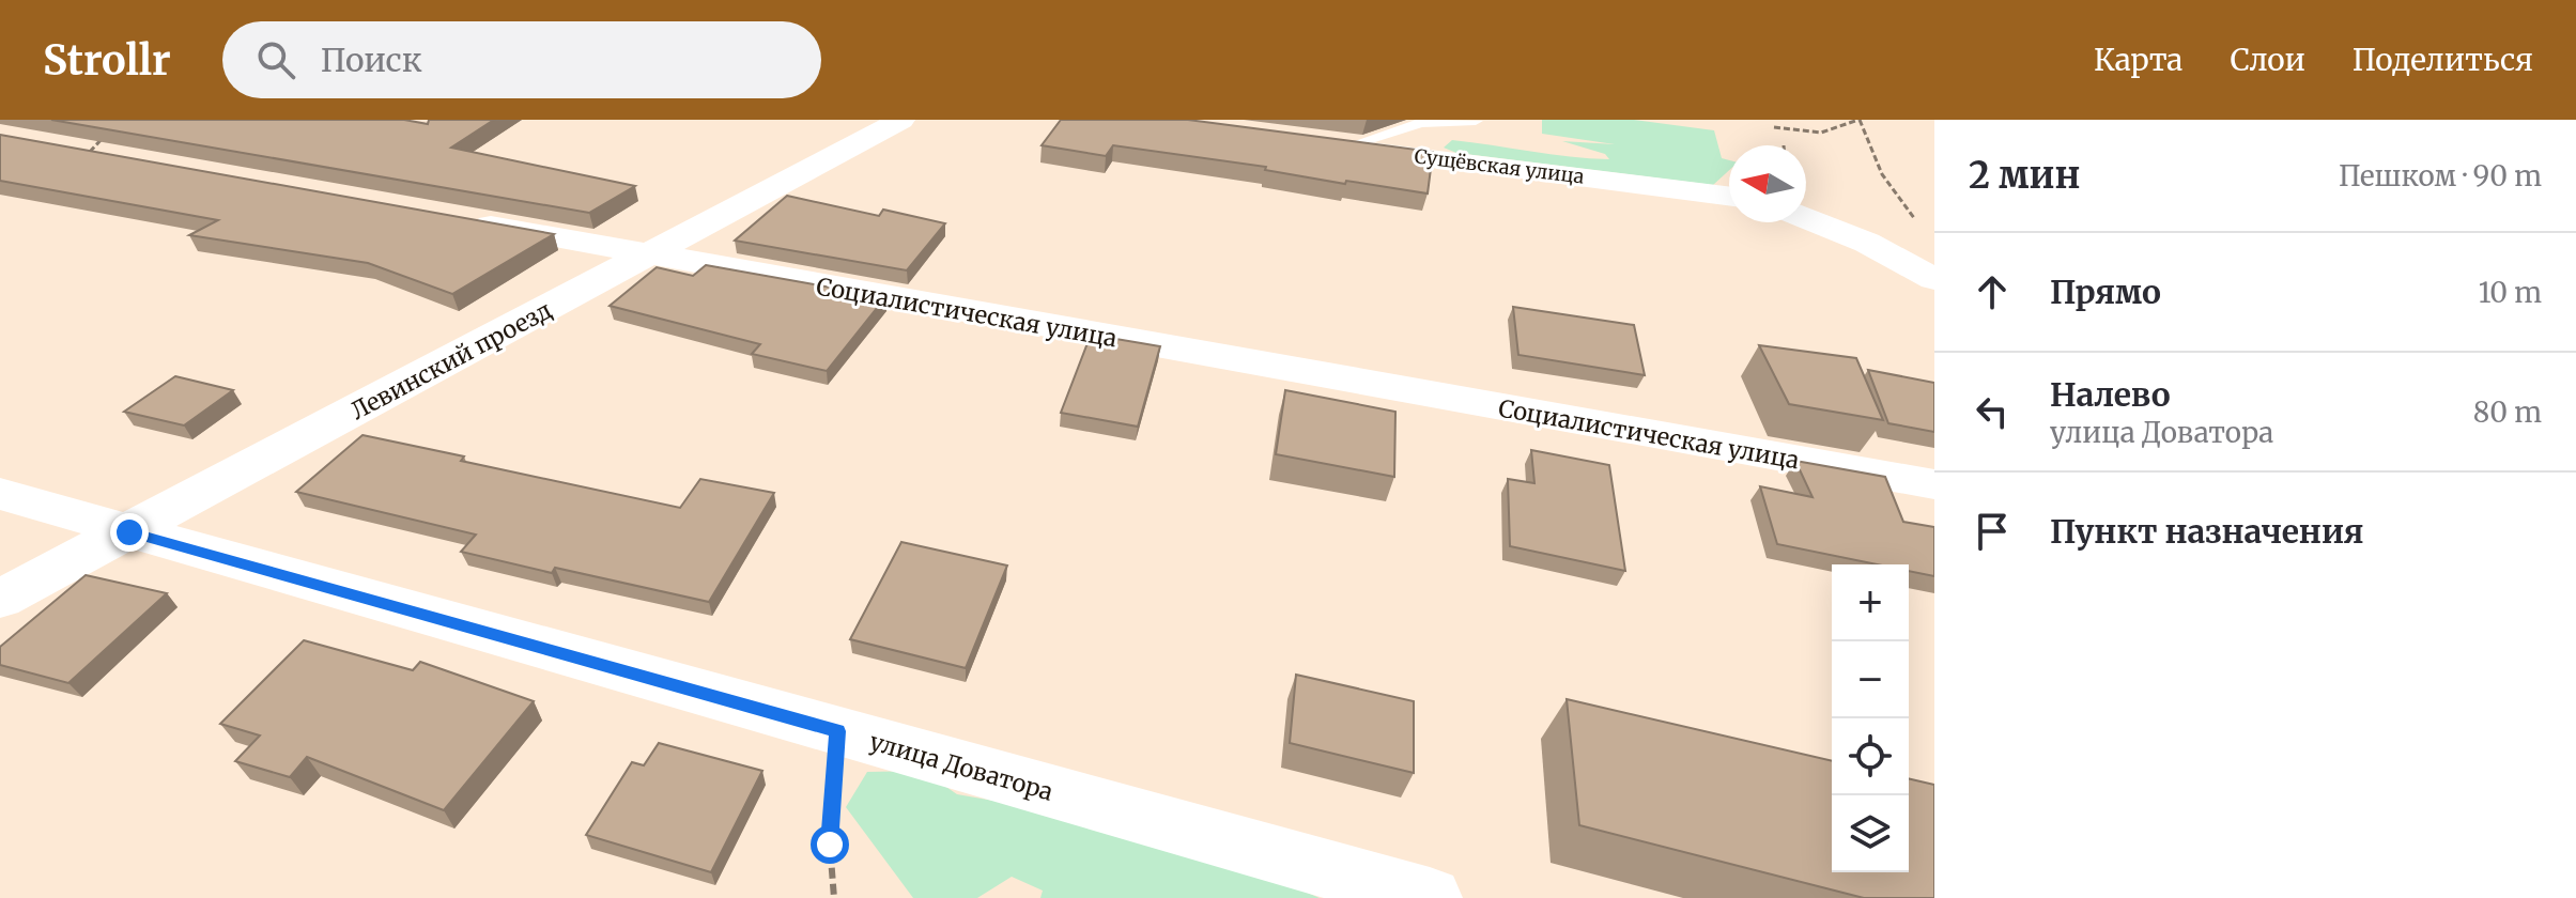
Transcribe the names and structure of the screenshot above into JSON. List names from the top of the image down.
{
  "streets": {
    "street": [
      "Сущёвская улица",
      "Социалистическая улица",
      "Левинский проезд",
      "улица Доватора"
    ]
  },
  "crossings": [
    ["Социалистическая улица", "Левинский проезд"],
    ["Левинский проезд", "улица Доватора"]
  ],
  "north": "left",
  "page": {
    "header": "Strollr",
    "search": "Поиск",
    "nav": ["Карта", "Слои", "Поделиться"],
    "heading": ["2 мин", "Пешком · 90 m"],
    "list": [
      ["Прямо", "10 m"],
      ["Налево", "улица Доватора", "80 m"],
      "Пункт назначения"
    ],
    "map_buttons": ["+", "−"]
  }
}
